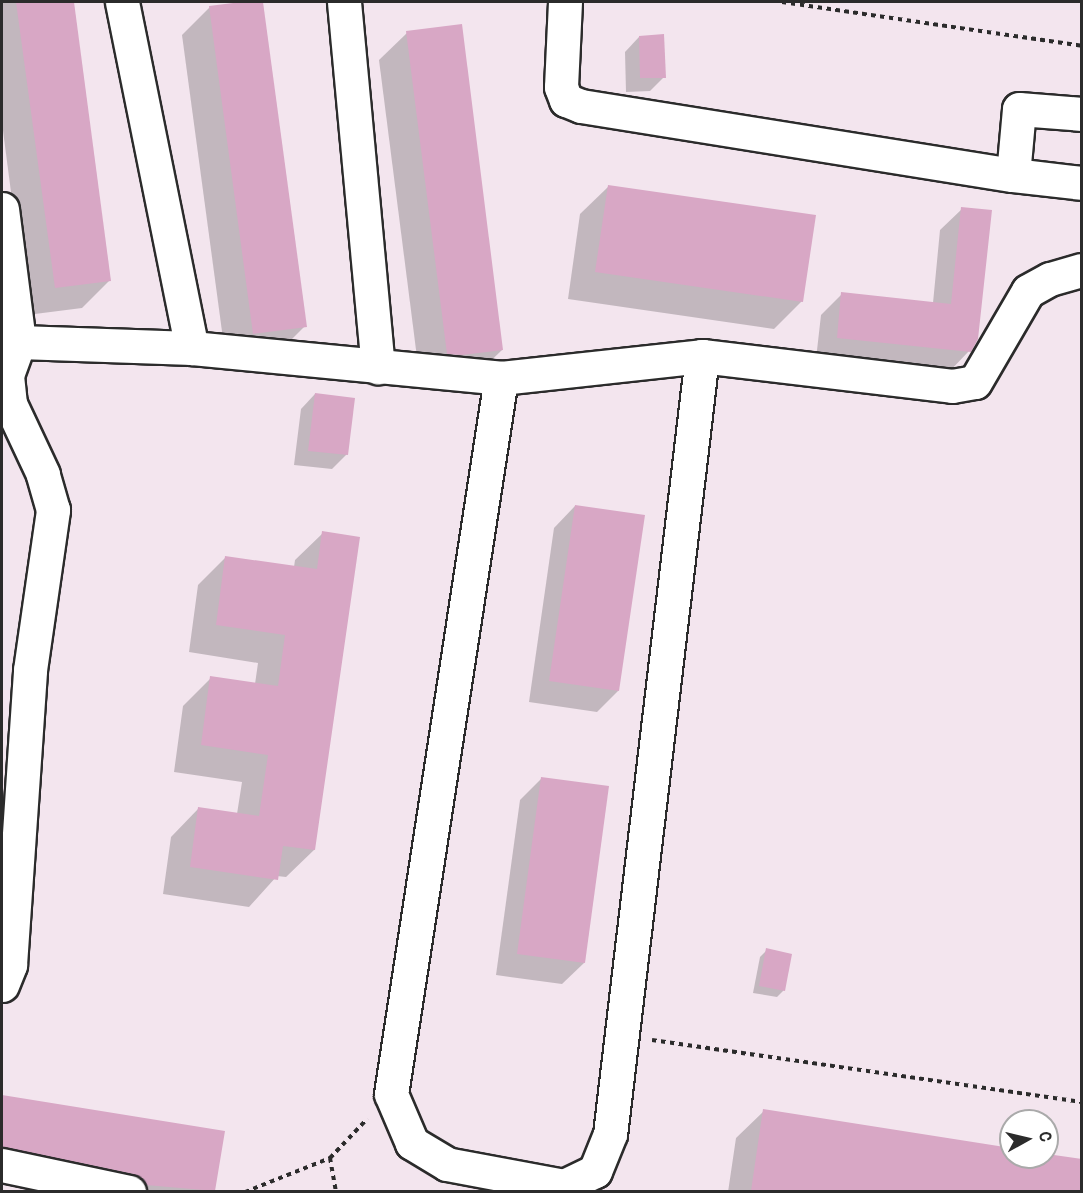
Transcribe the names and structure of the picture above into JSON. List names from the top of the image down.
{
  "north": "right"
}
